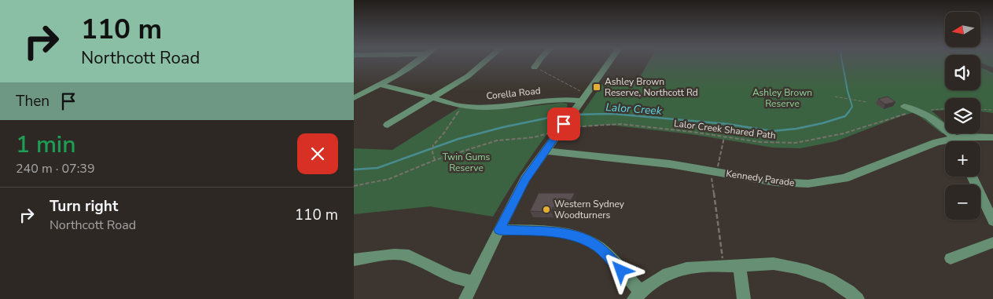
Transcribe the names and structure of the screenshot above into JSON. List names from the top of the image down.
{
  "streets": {
    "street": ["Corella Road", "Kennedy Parade"],
    "path": ["Lalor Creek Shared Path"]
  },
  "water": ["Lalor Creek"],
  "parks": ["Ashley Brown Reserve", "Twin Gums Reserve"],
  "places": {
    "transit": ["Ashley Brown Reserve, Northcott Rd"],
    "other": ["Western Sydney Woodturners"]
  },
  "north": "left",
  "page": {
    "turn": ["110 m", "Northcott Road"],
    "map_buttons": ["+", "−"],
    "then": "Then",
    "heading": ["1 min", "240 m · 07:39"],
    "list": [
      {
        "name": "Turn right",
        "note": "Northcott Road",
        "value": "110 m"
      }
    ]
  }
}
